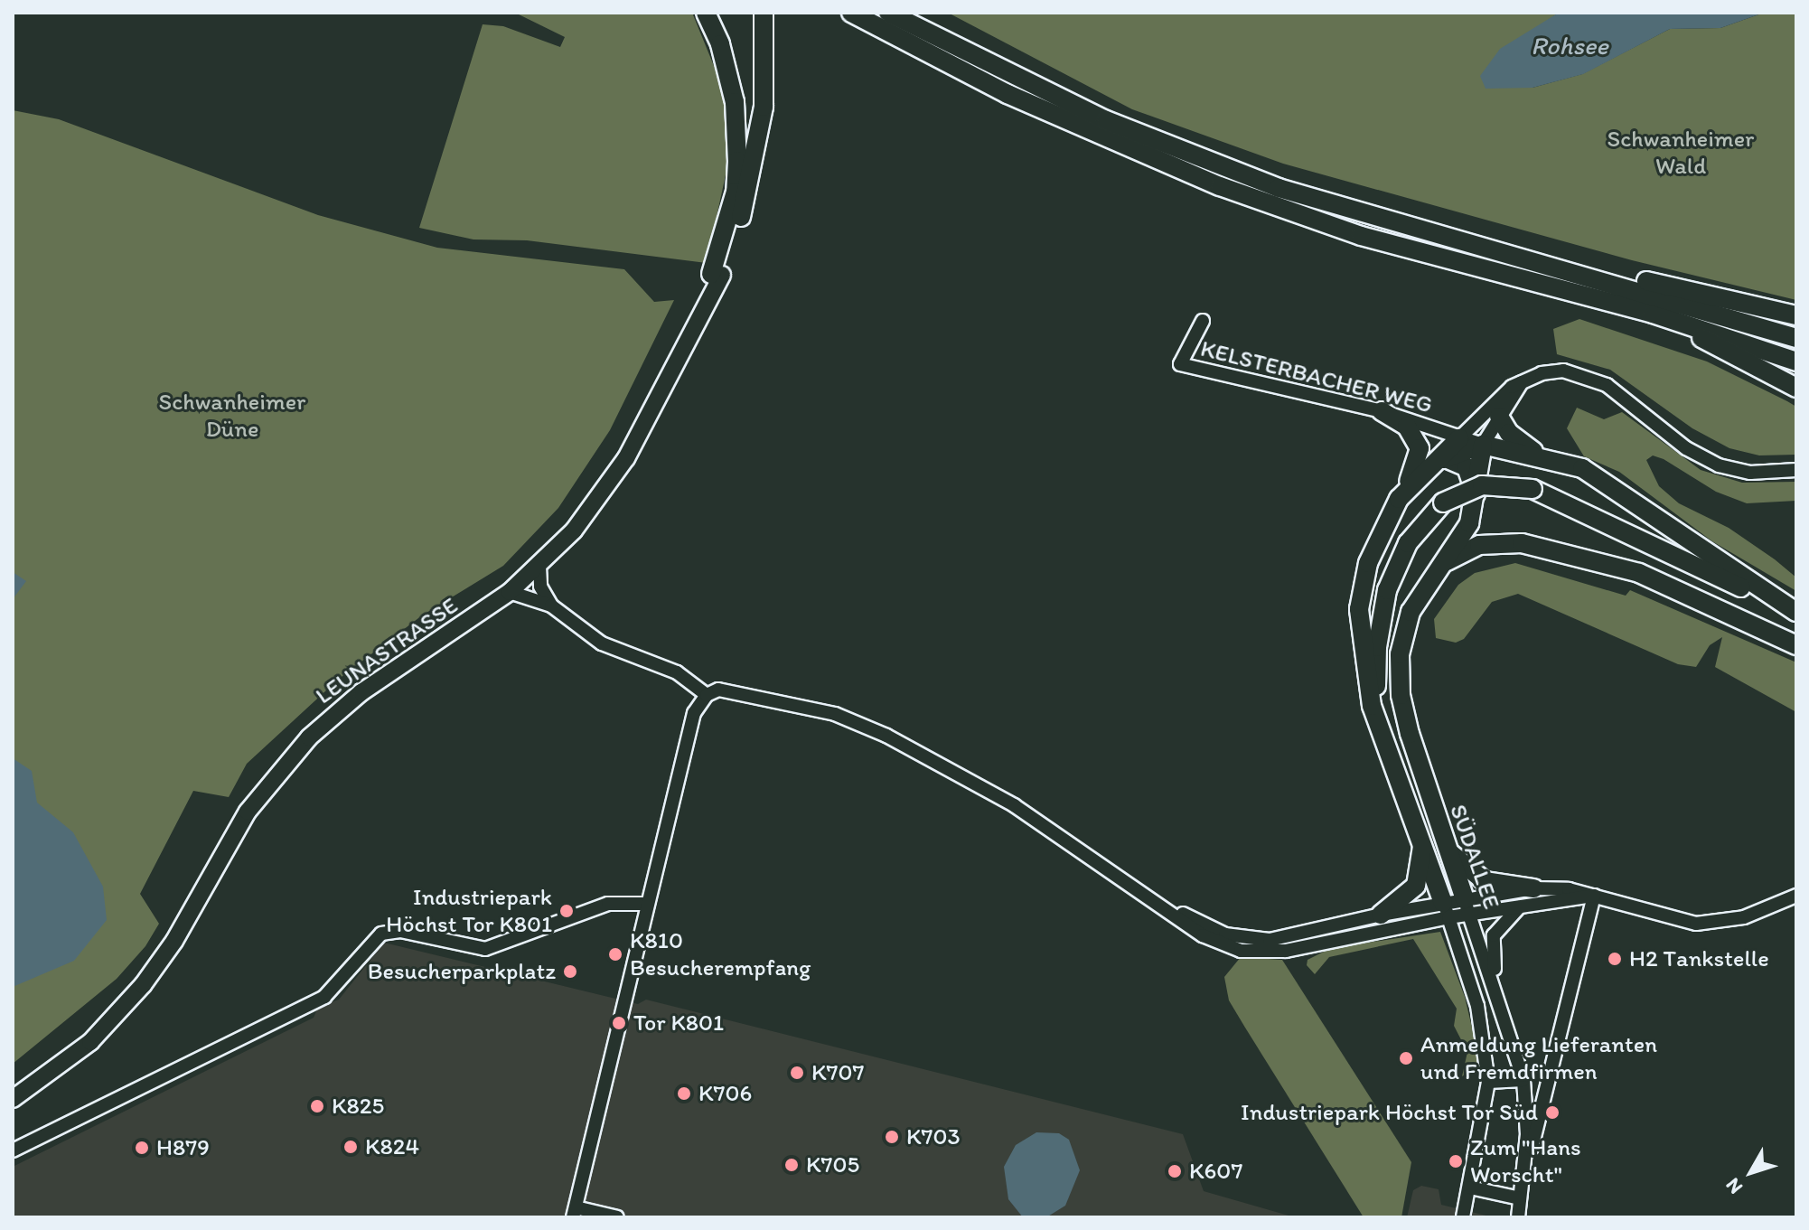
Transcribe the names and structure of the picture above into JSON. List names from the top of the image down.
{
  "streets": {
    "highway": ["SÜDALLEE"],
    "main road": ["LEUNASTRASSE"],
    "street": ["KELSTERBACHER WEG"]
  },
  "crossings": [
    ["KELSTERBACHER WEG", "SÜDALLEE"]
  ],
  "water": ["Rohsee"],
  "parks": ["Schwanheimer Wald", "Schwanheimer Düne"],
  "places": [
    "Industriepark Höchst Tor K801",
    "K810 Besucherempfang",
    "H2 Tankstelle",
    "Besucherparkplatz",
    "Tor K801",
    "Anmeldung Lieferanten und Fremdfirmen",
    "K707",
    "K706",
    "K825",
    "Industriepark Höchst Tor Süd",
    "K703",
    "K824",
    "H879",
    "Zum \"Hans Worscht\"",
    "K705",
    "K607"
  ],
  "north": "bottom left"
}
